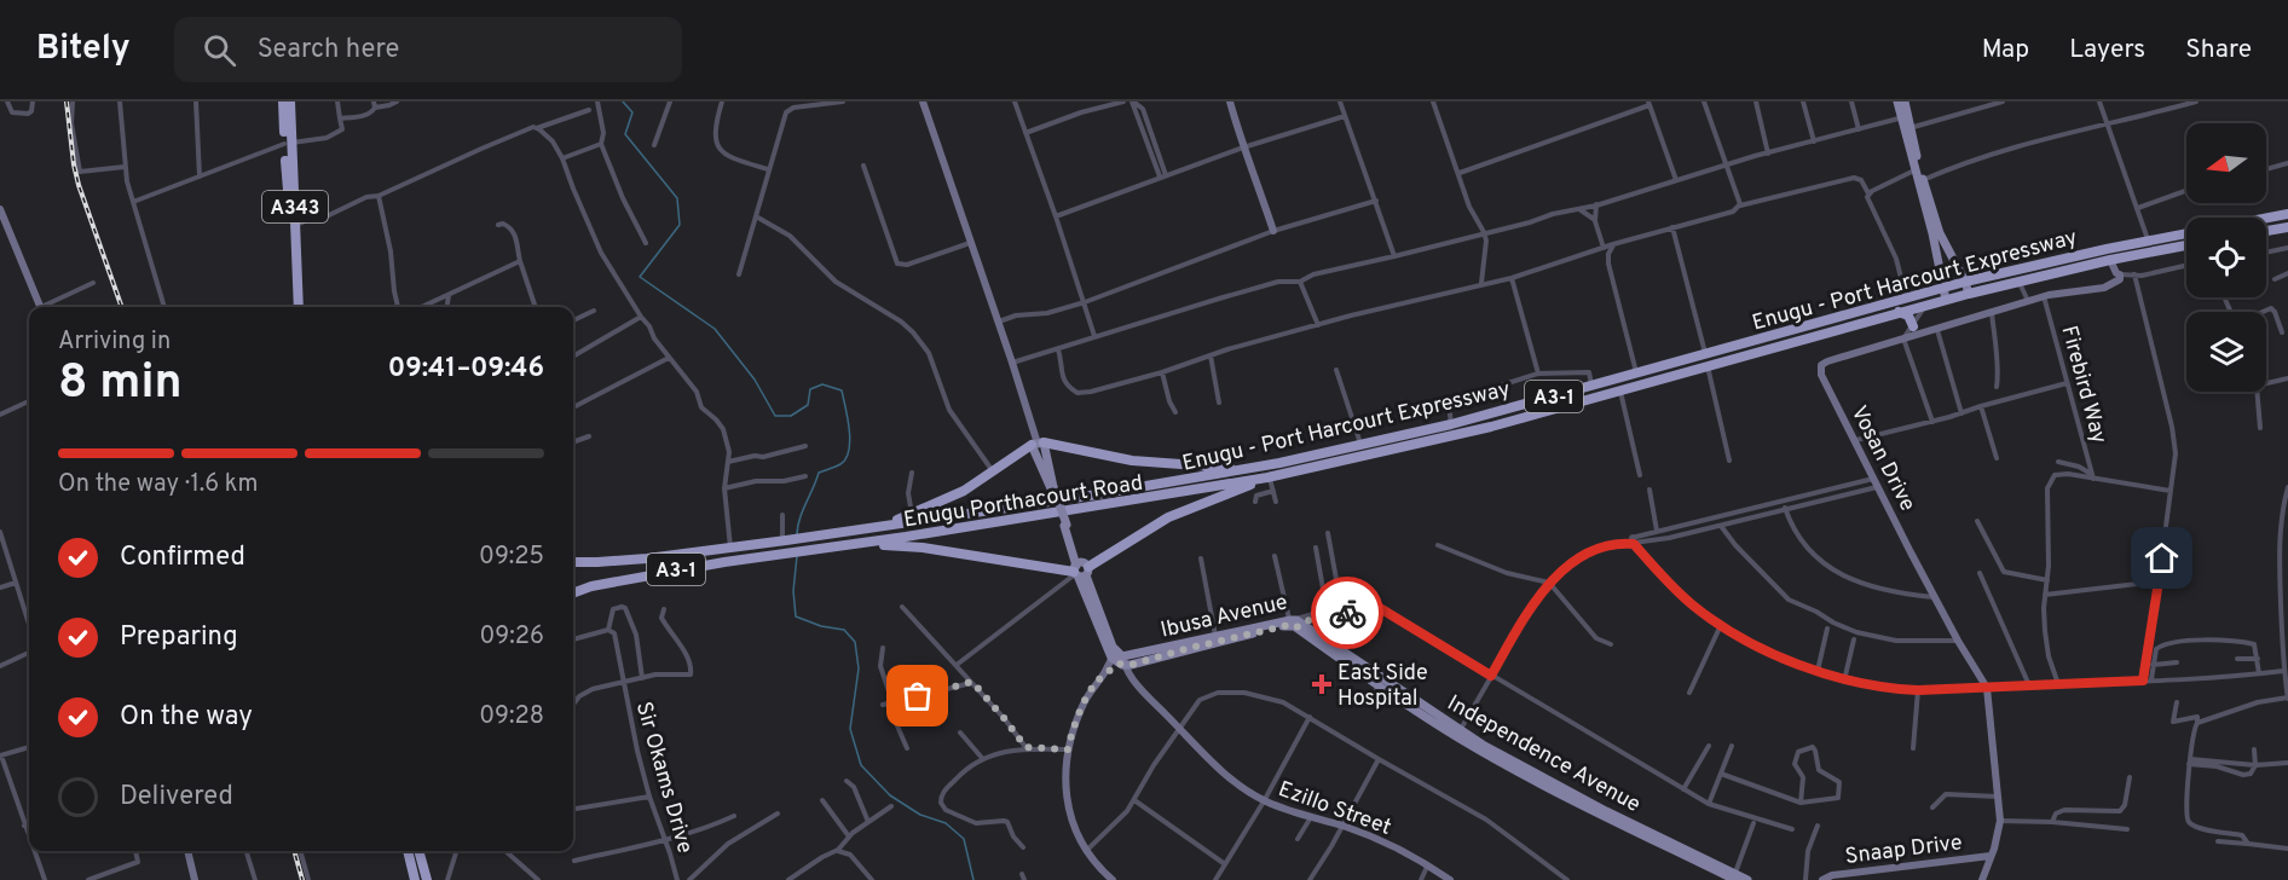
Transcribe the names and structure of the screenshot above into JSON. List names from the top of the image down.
{
  "streets": {
    "highway": [
      "A343",
      "Enugu - Port Harcourt Expressway",
      "A3-1",
      "Enugu Porthacourt Road"
    ],
    "main road": ["Ibusa Avenue", "Independence Avenue", "Ezillo Street"],
    "street": [
      "Firebird Way",
      "Vosan Drive",
      "Sir Okams Drive",
      "Snaap Drive"
    ]
  },
  "crossings": [
    ["Firebird Way", "Vosan Drive"],
    ["Vosan Drive", "Snaap Drive"],
    ["Ibusa Avenue", "Independence Avenue"],
    ["Ibusa Avenue", "Ezillo Street"]
  ],
  "places": {
    "health": ["East Side Hospital"]
  },
  "north": "left",
  "page": {
    "header": "Bitely",
    "search": "Search here",
    "nav": ["Map", "Layers", "Share"],
    "heading": ["8 min", "Arriving in", "09:41–09:46"],
    "bar": "On the way · 1.6 km",
    "list": [
      ["Confirmed", "09:25"],
      ["Preparing", "09:26"],
      ["On the way", "09:28"],
      "Delivered"
    ]
  }
}
